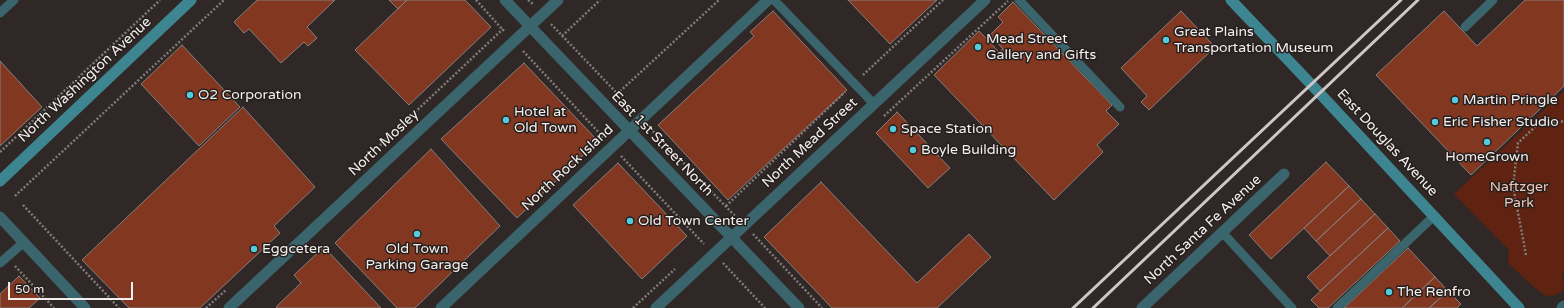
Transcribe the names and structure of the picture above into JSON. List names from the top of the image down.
{
  "streets": {
    "main road": ["North Washington Avenue", "East Douglas Avenue"],
    "street": [
      "North Mosley",
      "North Mead Street",
      "East 1st Street North",
      "North Rock Island",
      "North Santa Fe Avenue"
    ]
  },
  "crossings": [
    ["North Mosley", "East 1st Street North"],
    ["North Mead Street", "East 1st Street North"],
    ["East 1st Street North", "North Rock Island"]
  ],
  "parks": ["Naftzger Park"],
  "places": [
    "Great Plains Transportation Museum",
    "Mead Street Gallery and Gifts",
    "O2 Corporation",
    "Martin Pringle",
    "Hotel at Old Town",
    "Eric Fisher Studio",
    "Space Station",
    "HomeGrown",
    "Boyle Building",
    "Old Town Center",
    "Old Town Parking Garage",
    "Eggcetera",
    "The Renfro"
  ],
  "scale_bar": "50 m"
}
